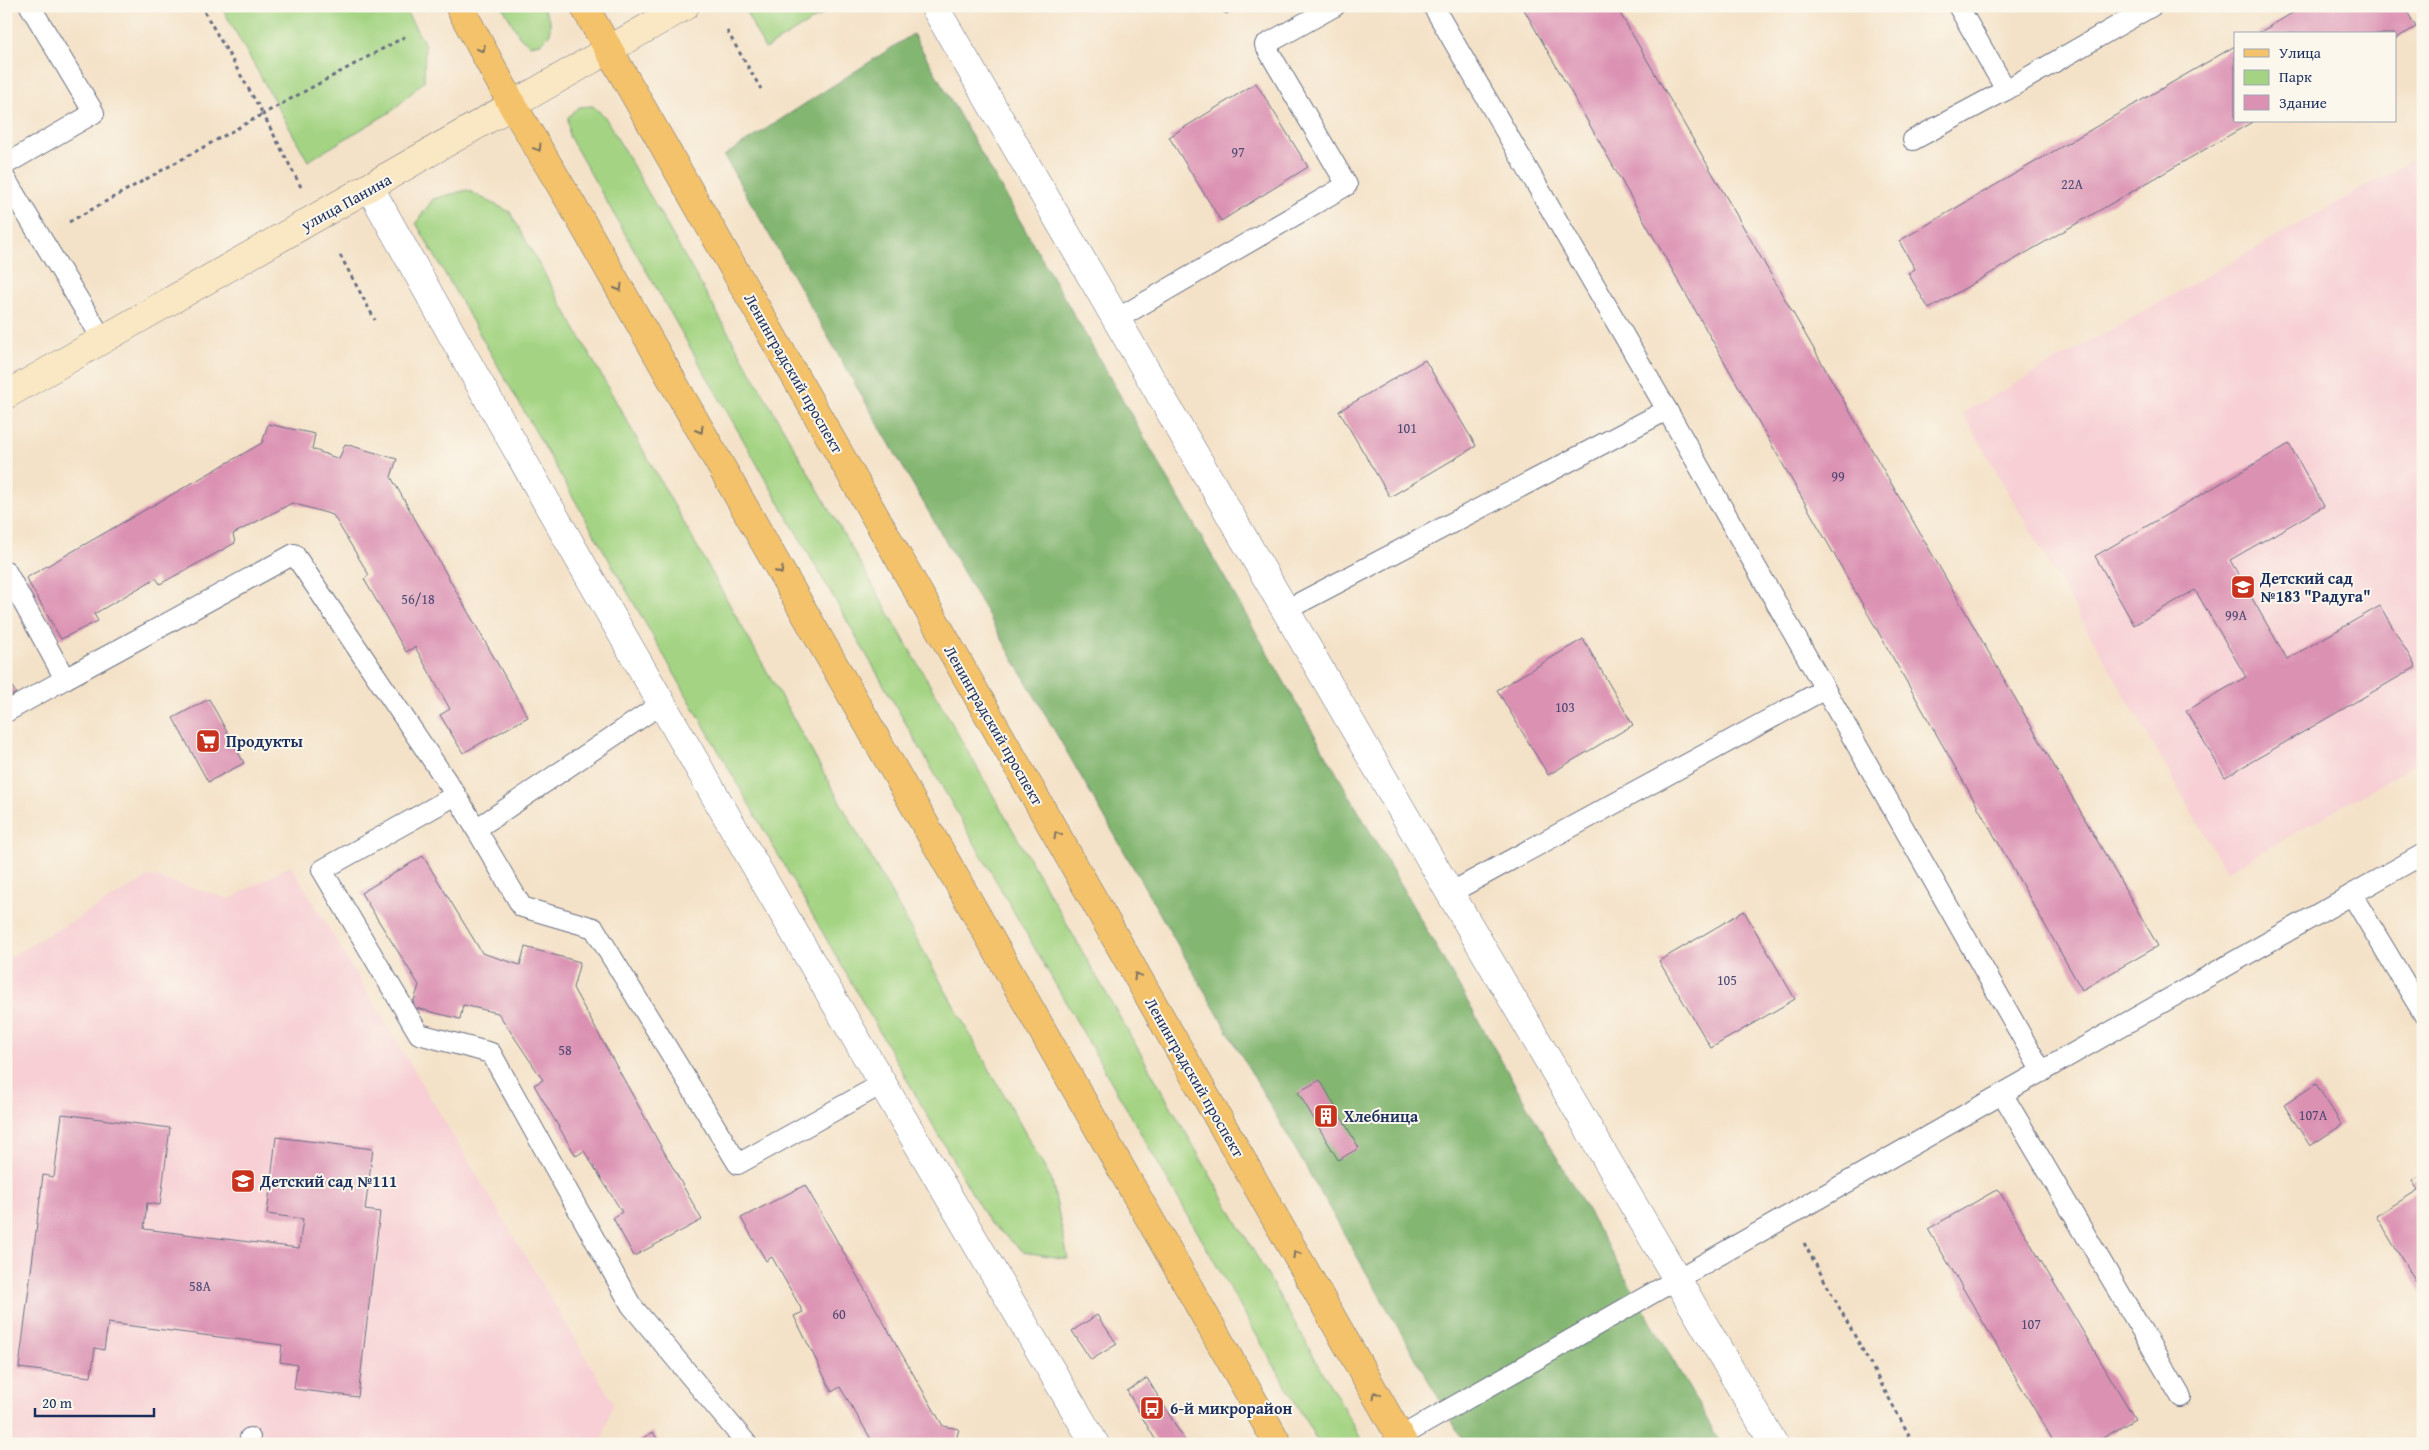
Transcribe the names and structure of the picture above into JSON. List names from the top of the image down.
{
  "streets": {
    "main road": ["Ленинградский проспект"],
    "street": ["улица Панина"]
  },
  "crossings": [
    ["улица Панина", "Ленинградский проспект"]
  ],
  "places": {
    "school or university": ["Детский сад №183 \"Радуга\"", "Детский сад №111"],
    "supermarket": ["Продукты"],
    "building": ["Хлебница"],
    "bus stop": ["6-й микрорайон"]
  },
  "house_numbers": [
    "97",
    "22А",
    "101",
    "99",
    "56/18",
    "99А",
    "103",
    "105",
    "58",
    "107А",
    "58А",
    "60",
    "107"
  ],
  "legend": ["Улица", "Парк", "Здание"],
  "scale_bar": "20 m"
}
